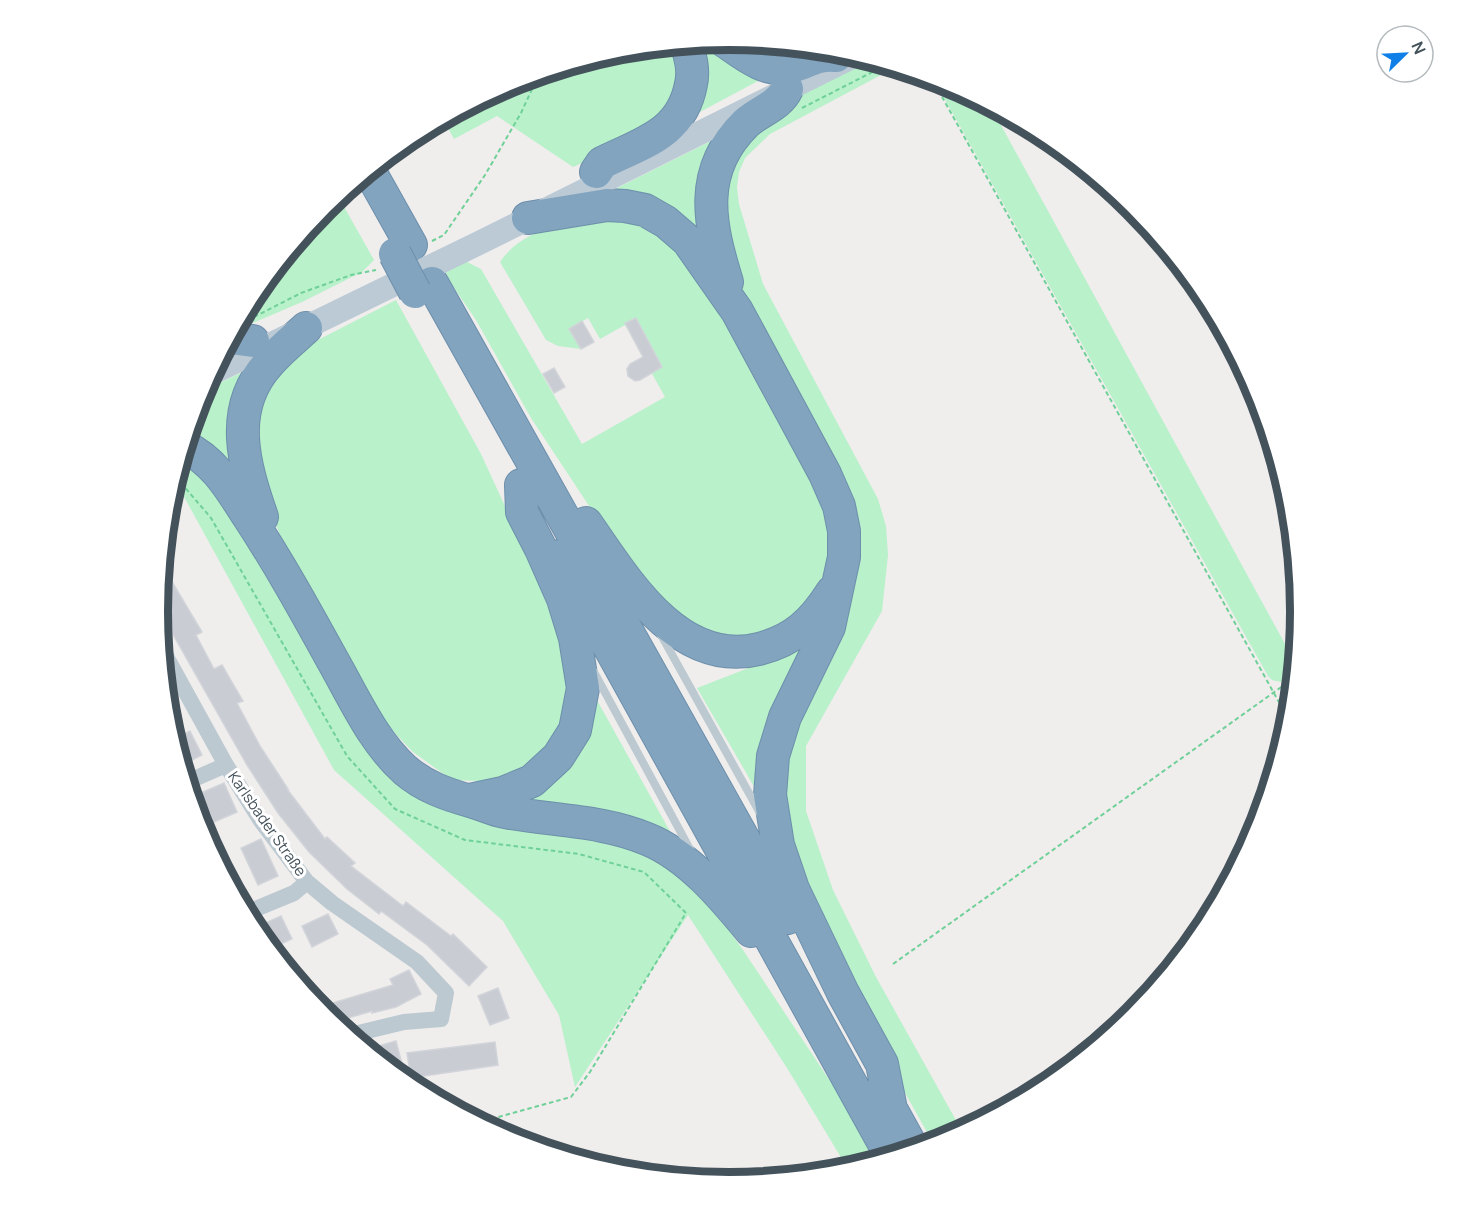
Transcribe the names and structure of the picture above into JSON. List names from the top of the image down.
{
  "streets": {
    "street": ["Karlsbader Straße"]
  },
  "north": "top right"
}
